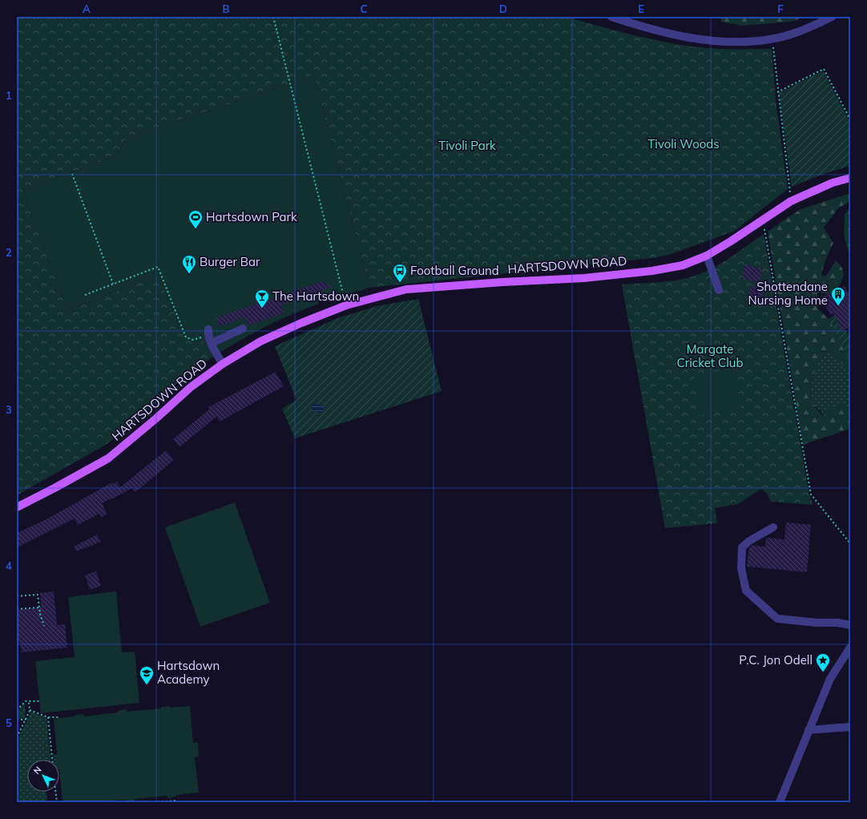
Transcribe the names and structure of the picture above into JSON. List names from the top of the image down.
{
  "streets": {
    "main road": ["HARTSDOWN ROAD"]
  },
  "parks": ["Tivoli Woods", "Tivoli Park", "Margate Cricket Club"],
  "places": {
    "sports": ["Hartsdown Park"],
    "restaurant": ["Burger Bar"],
    "bus stop": ["Football Ground"],
    "building": ["Shottendane Nursing Home"],
    "bar": ["The Hartsdown"],
    "place": ["P.C. Jon Odell"],
    "school or university": ["Hartsdown Academy"]
  },
  "north": "top left",
  "grid": {
    "columns": [
      "A",
      "B",
      "C",
      "D",
      "E",
      "F"
    ],
    "rows": [
      "1",
      "2",
      "3",
      "4",
      "5"
    ]
  }
}
